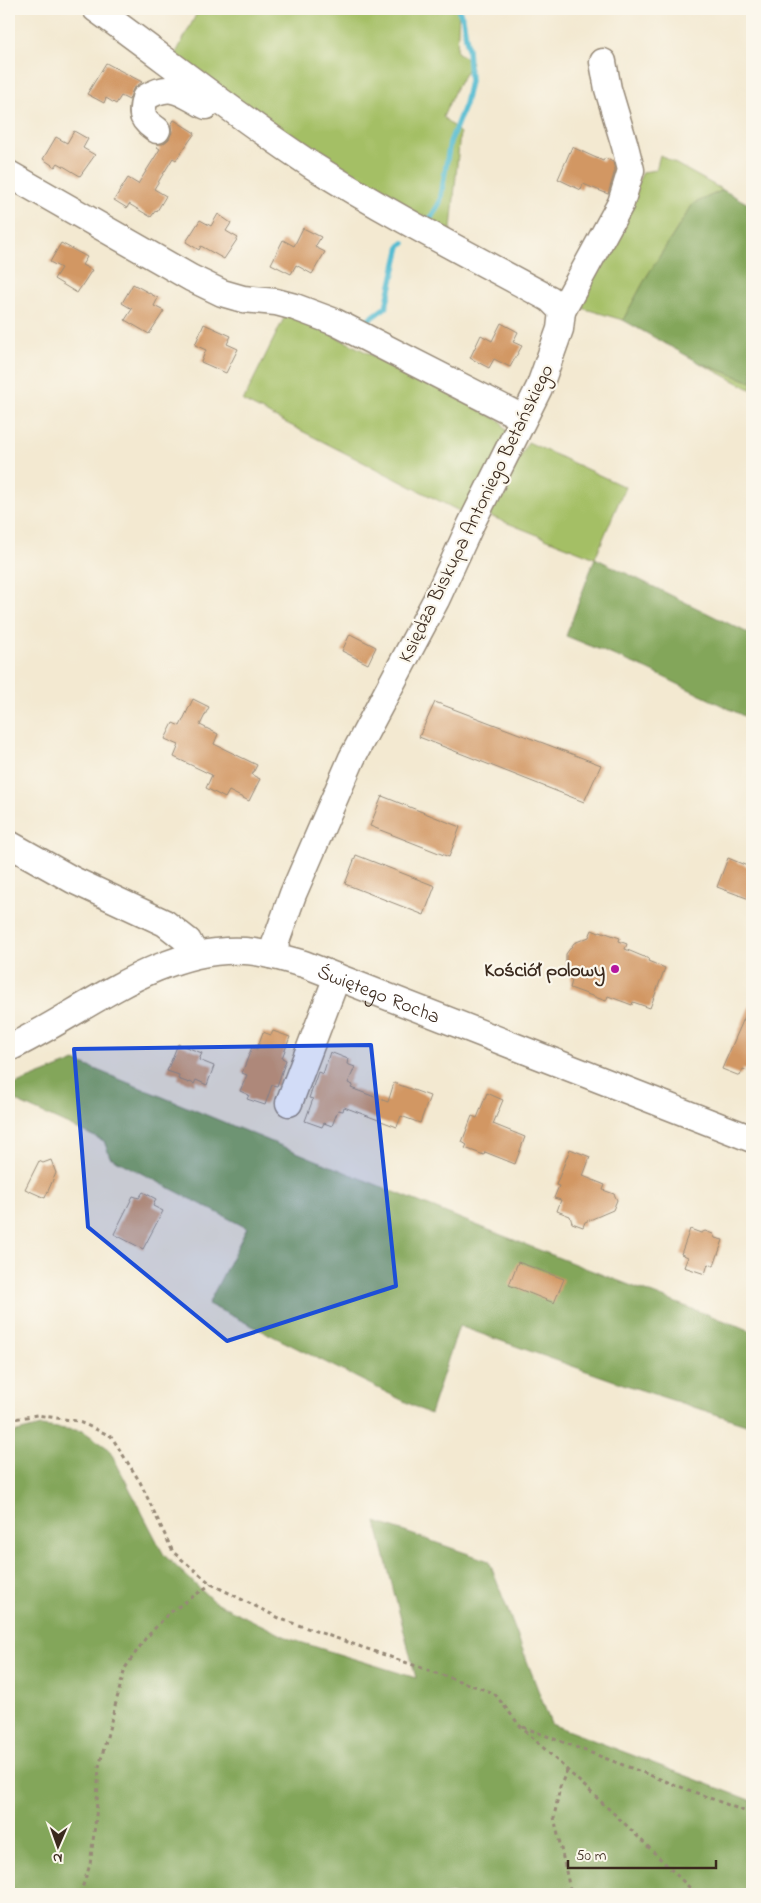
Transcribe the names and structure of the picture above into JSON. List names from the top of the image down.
{
  "streets": {
    "street": ["Księdza Biskupa Antoniego Betańskiego", "Świętego Rocha"]
  },
  "crossings": [
    ["Księdza Biskupa Antoniego Betańskiego", "Świętego Rocha"]
  ],
  "places": ["Kościół polowy"],
  "scale_bar": "50 m",
  "north": "bottom"
}
